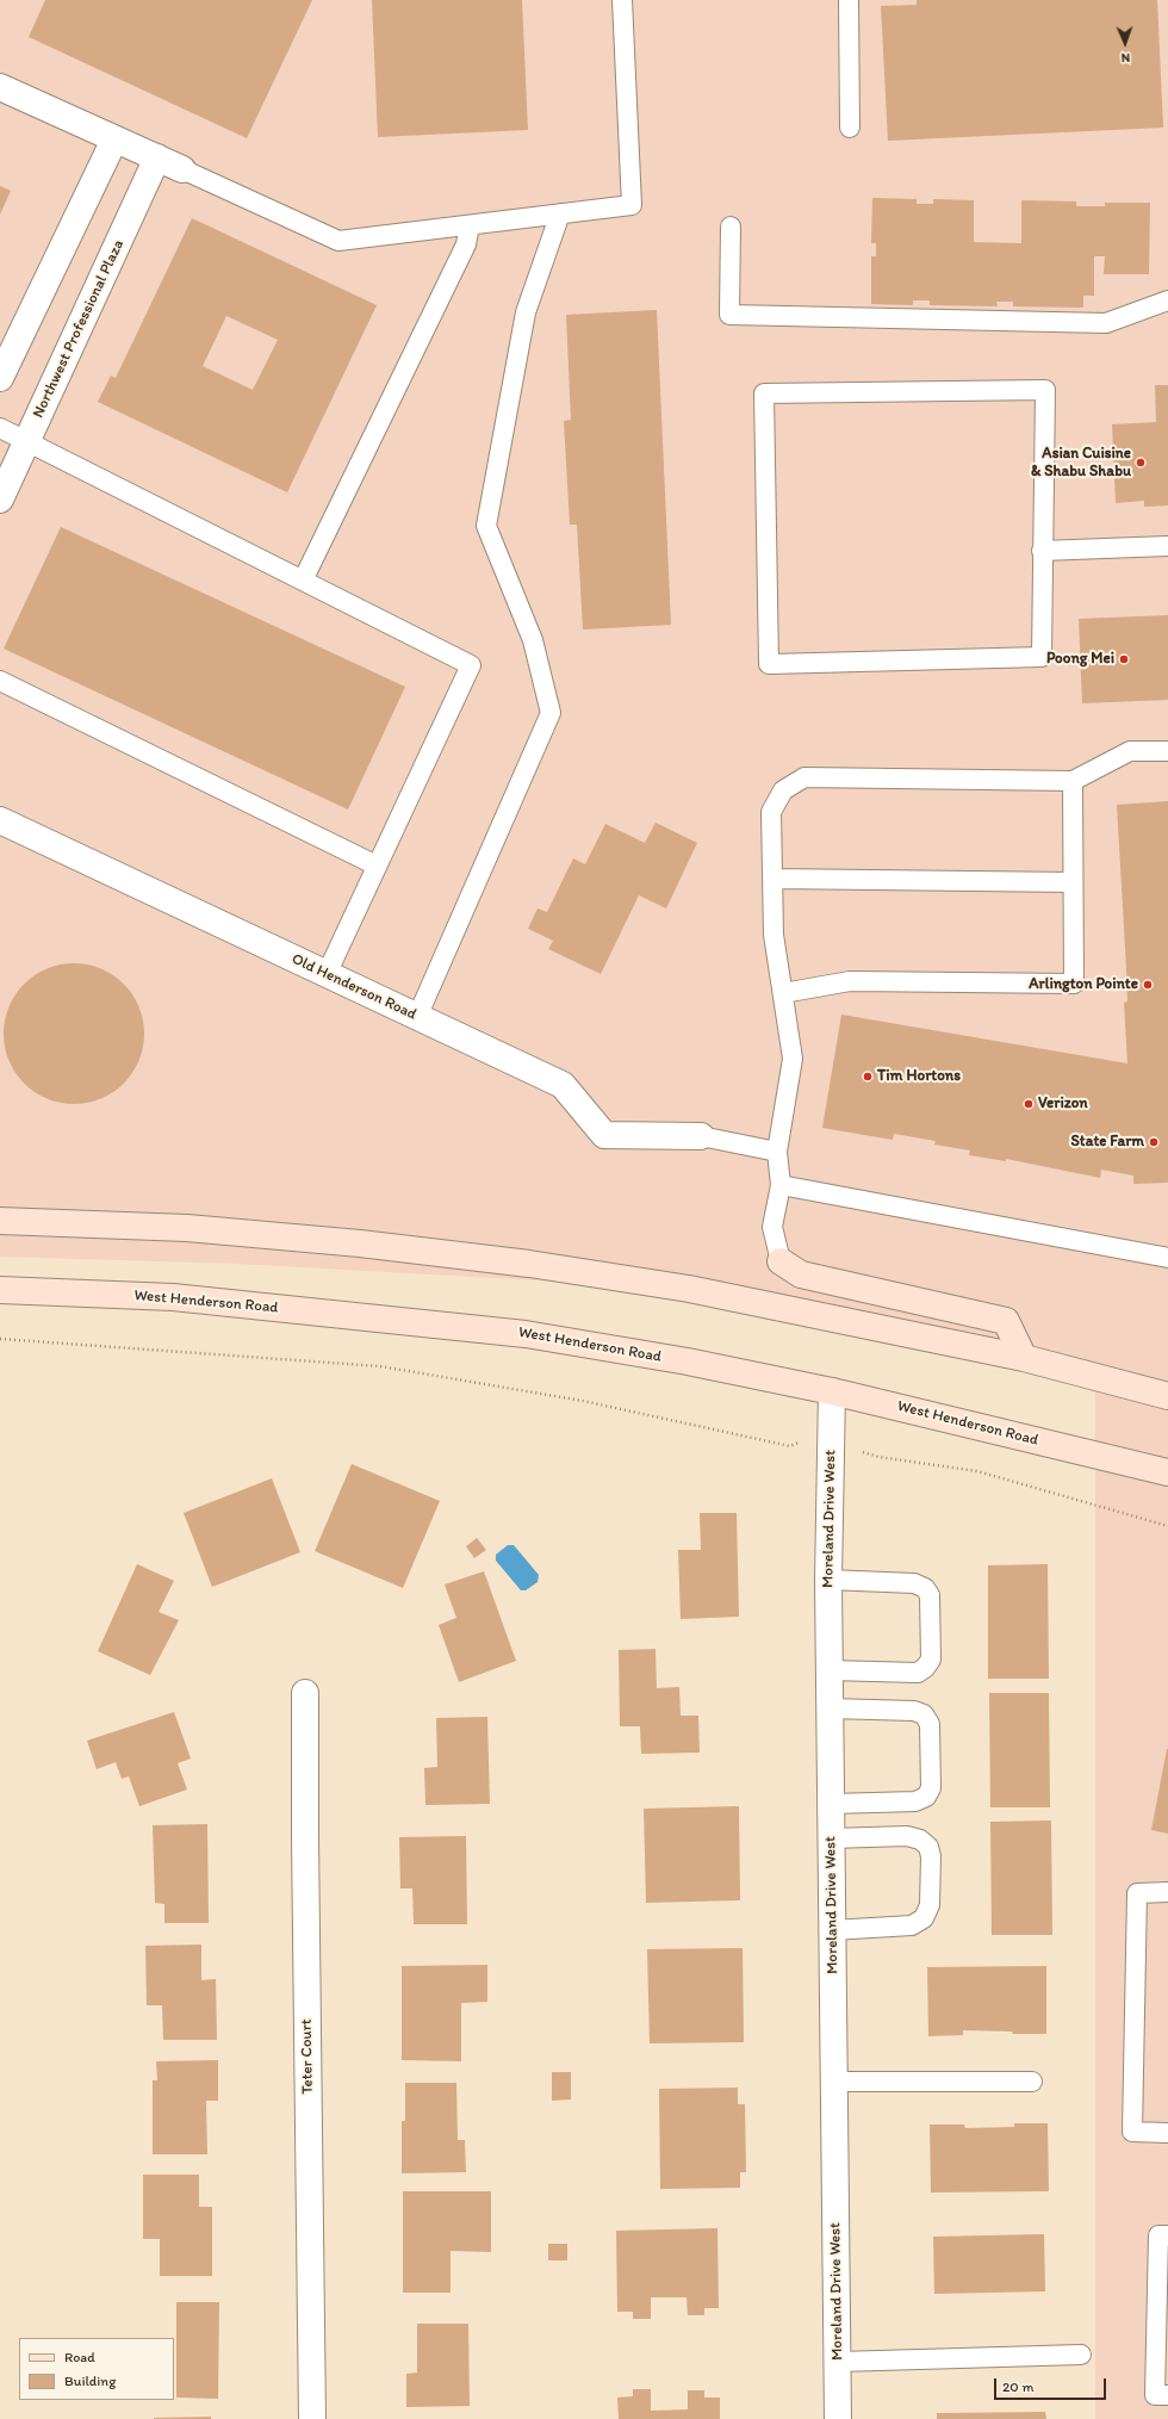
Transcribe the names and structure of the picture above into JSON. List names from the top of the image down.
{
  "streets": {
    "main road": ["West Henderson Road"],
    "street": [
      "Northwest Professional Plaza",
      "Old Henderson Road",
      "Moreland Drive West",
      "Teter Court"
    ]
  },
  "crossings": [
    ["West Henderson Road", "Moreland Drive West"]
  ],
  "places": [
    "Asian Cuisine & Shabu Shabu",
    "Poong Mei",
    "Arlington Pointe",
    "Tim Hortons",
    "Verizon",
    "State Farm"
  ],
  "legend": ["Road", "Building"],
  "scale_bar": "20 m",
  "north": "bottom"
}
